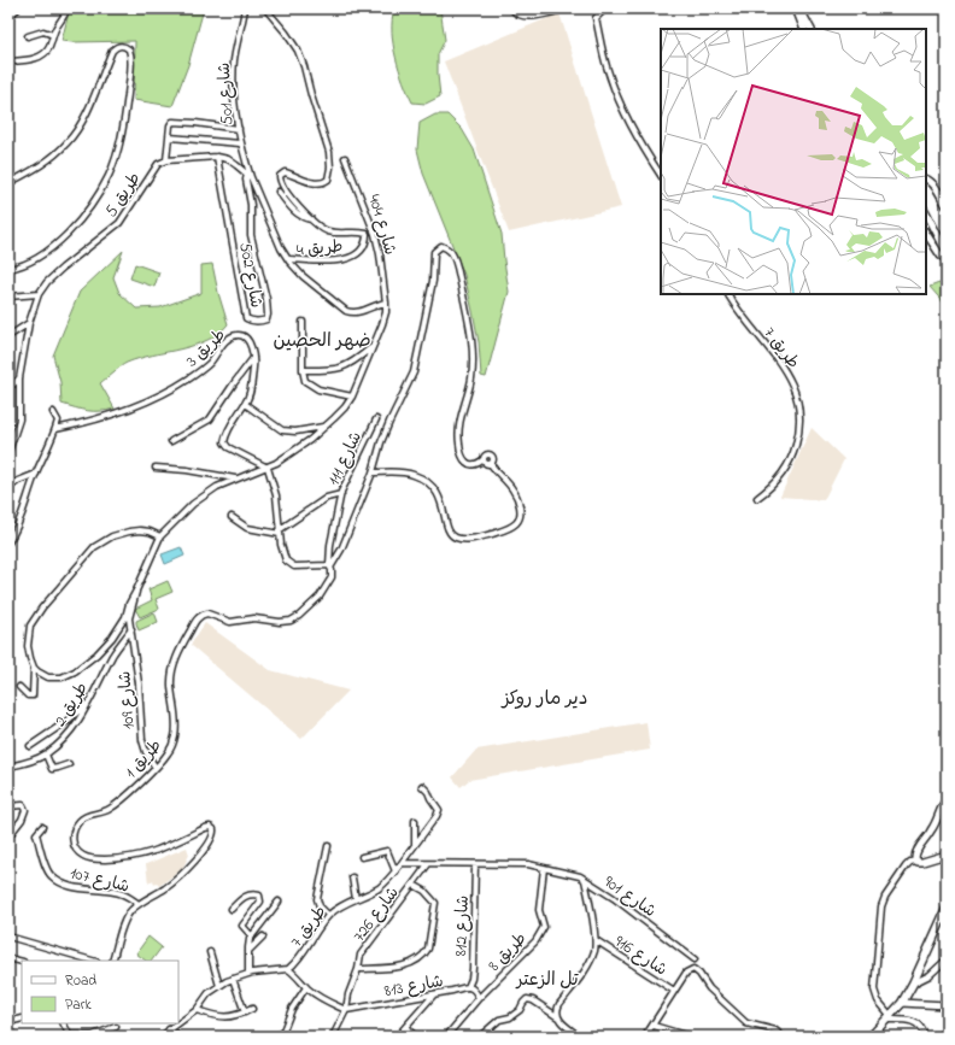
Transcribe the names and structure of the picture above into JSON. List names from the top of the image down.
{
  "streets": {
    "street": [
      "شارع 501",
      "طريق 5",
      "شارع 404",
      "طريق 4",
      "شارع 502",
      "طريق 3",
      "طريق 7",
      "شارع 111",
      "شارع 109",
      "طريق 2",
      "طريق 1",
      "شارع 107",
      "شارع 901",
      "شارع 726",
      "7 طريق",
      "شارع 812",
      "طريق 8",
      "شارع 916",
      "شارع 813"
    ]
  },
  "crossings": [
    ["شارع 501", "شارع 502"],
    ["شارع 404", "طريق 4"],
    ["شارع 111", "طريق 1"],
    ["شارع 109", "طريق 2"],
    ["شارع 109", "طريق 1"],
    ["طريق 1", "شارع 107"],
    ["شارع 901", "طريق 8"],
    ["شارع 726", "شارع 813"],
    ["شارع 812", "شارع 813"],
    ["طريق 8", "شارع 813"]
  ],
  "districts": ["ضهر الحصين", "دير مار روكز", "تل الزعتر"],
  "legend": ["Road", "Park"]
}
